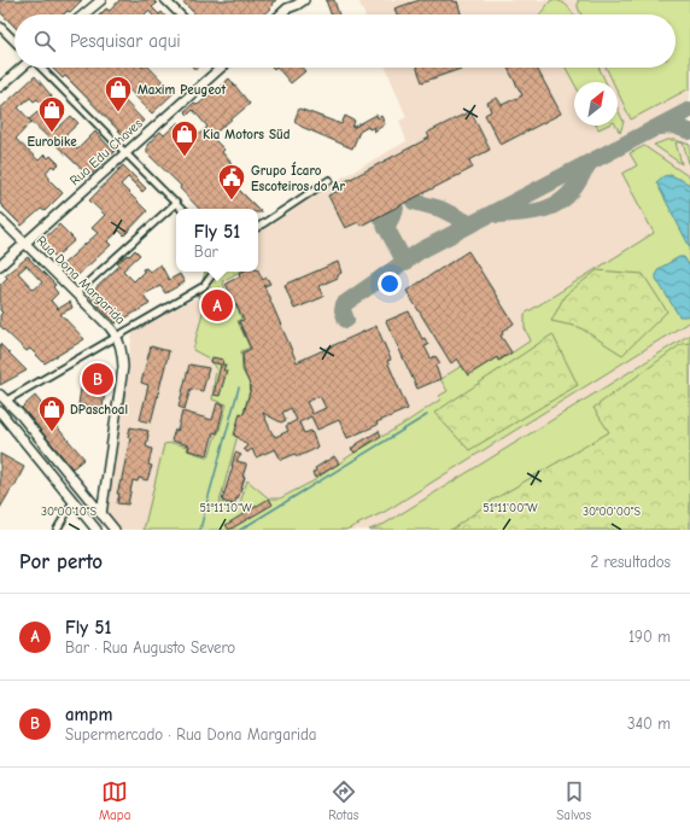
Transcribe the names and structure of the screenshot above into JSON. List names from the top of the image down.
{
  "streets": {
    "main road": ["Rua Edu Chaves", "Rua Dona Margarida"]
  },
  "crossings": [
    ["Rua Edu Chaves", "Rua Dona Margarida"]
  ],
  "places": {
    "shop": [
      "Maxim Peugeot",
      "Eurobike",
      "Kia Motors Süd",
      "DPaschoal"
    ],
    "public building": ["Grupo Ícaro Escoteiros do Ar"]
  },
  "north": "top right",
  "page": {
    "search": "Pesquisar aqui",
    "popup": ["Fly 51", "Bar"],
    "pins": ["A", "B"],
    "heading": ["Por perto", "2 resultados"],
    "list": [
      {
        "mark": "A",
        "name": "Fly 51",
        "note": "Bar · Rua Augusto Severo",
        "value": "190 m"
      },
      {
        "mark": "B",
        "name": "ampm",
        "note": "Supermercado · Rua Dona Margarida",
        "value": "340 m"
      }
    ],
    "nav": ["Mapa", "Rotas", "Salvos"]
  },
  "coordinates": [
    "51°11'10\"W",
    "51°11'00\"W",
    "30°00'10\"S",
    "30°00'00\"S"
  ]
}
